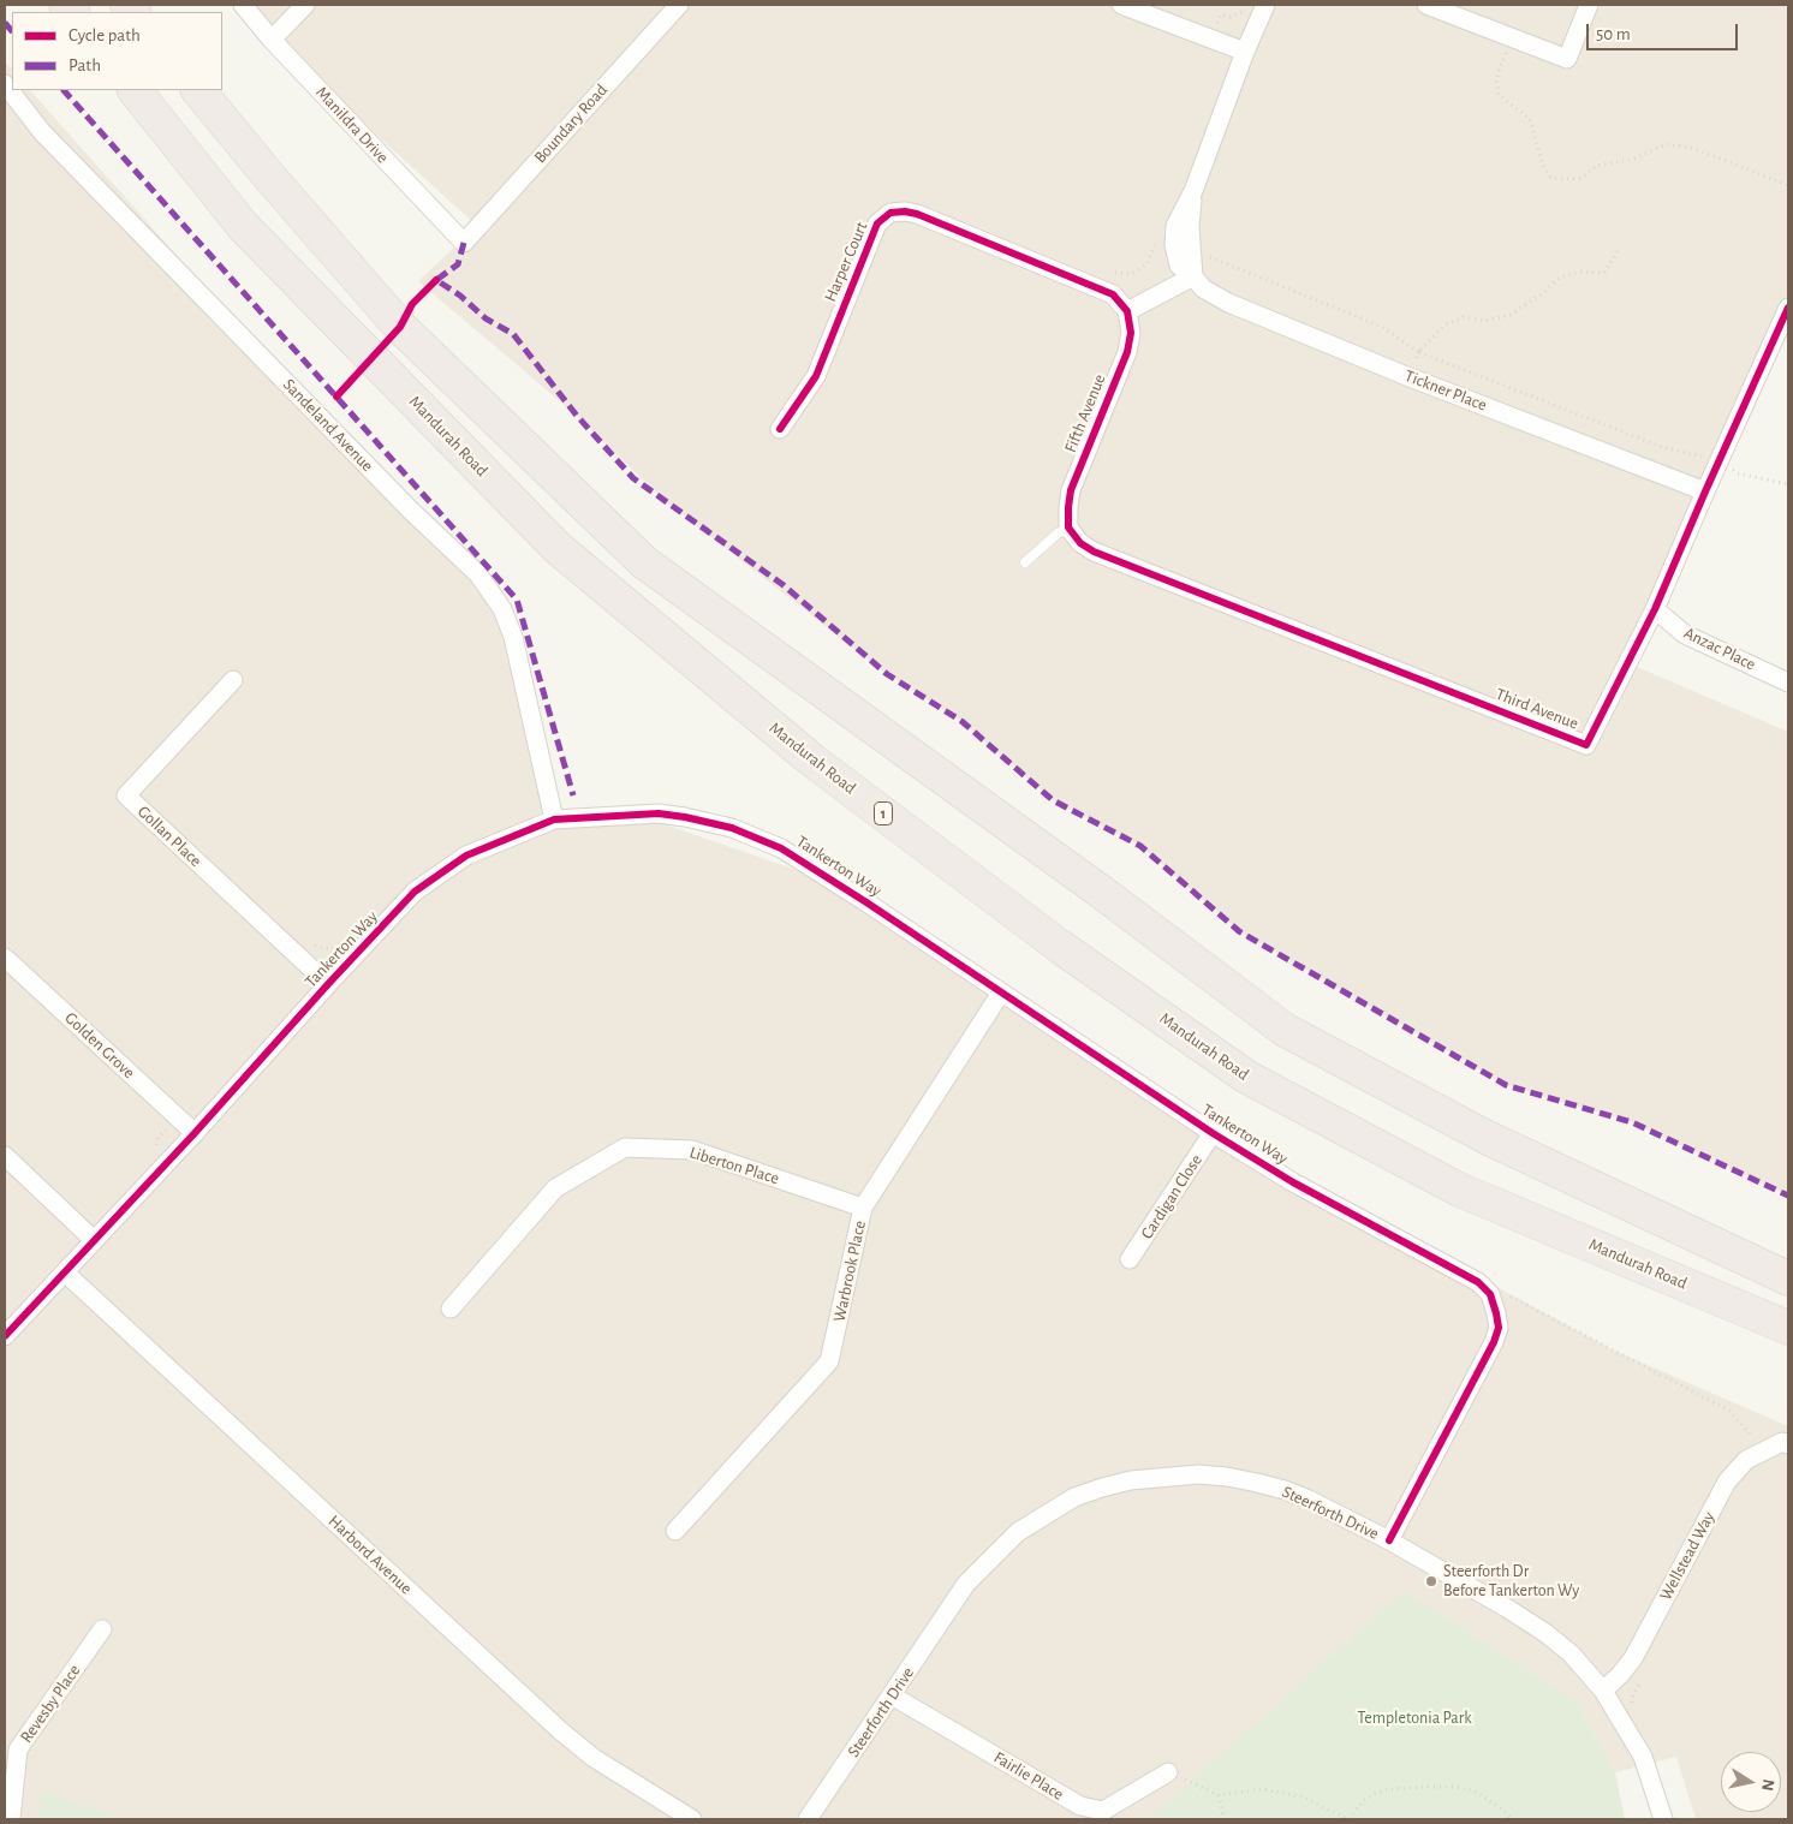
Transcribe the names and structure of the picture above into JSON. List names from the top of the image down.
{
  "streets": {
    "highway": ["Mandurah Road", "1"],
    "street": [
      "Boundary Road",
      "Manildra Drive",
      "Harper Court",
      "Tickner Place",
      "Fifth Avenue",
      "Sandeland Avenue",
      "Anzac Place",
      "Third Avenue",
      "Gollan Place",
      "Tankerton Way",
      "Golden Grove",
      "Liberton Place",
      "Cardigan Close",
      "Warbrook Place",
      "Steerforth Drive",
      "Harbord Avenue",
      "Wellstead Way",
      "Revesby Place",
      "Fairlie Place"
    ]
  },
  "crossings": [
    ["Boundary Road", "Manildra Drive"],
    ["Harper Court", "Fifth Avenue"],
    ["Tickner Place", "Third Avenue"],
    ["Fifth Avenue", "Third Avenue"],
    ["Sandeland Avenue", "Tankerton Way"],
    ["Anzac Place", "Third Avenue"],
    ["Gollan Place", "Tankerton Way"],
    ["Tankerton Way", "Golden Grove"],
    ["Tankerton Way", "Cardigan Close"],
    ["Tankerton Way", "Warbrook Place"],
    ["Tankerton Way", "Steerforth Drive"],
    ["Tankerton Way", "Harbord Avenue"],
    ["Liberton Place", "Warbrook Place"],
    ["Steerforth Drive", "Wellstead Way"],
    ["Steerforth Drive", "Fairlie Place"]
  ],
  "parks": ["Templetonia Park"],
  "places": ["Steerforth Dr Before Tankerton Wy"],
  "legend": ["Cycle path", "Path"],
  "scale_bar": "50 m",
  "north": "right"
}
